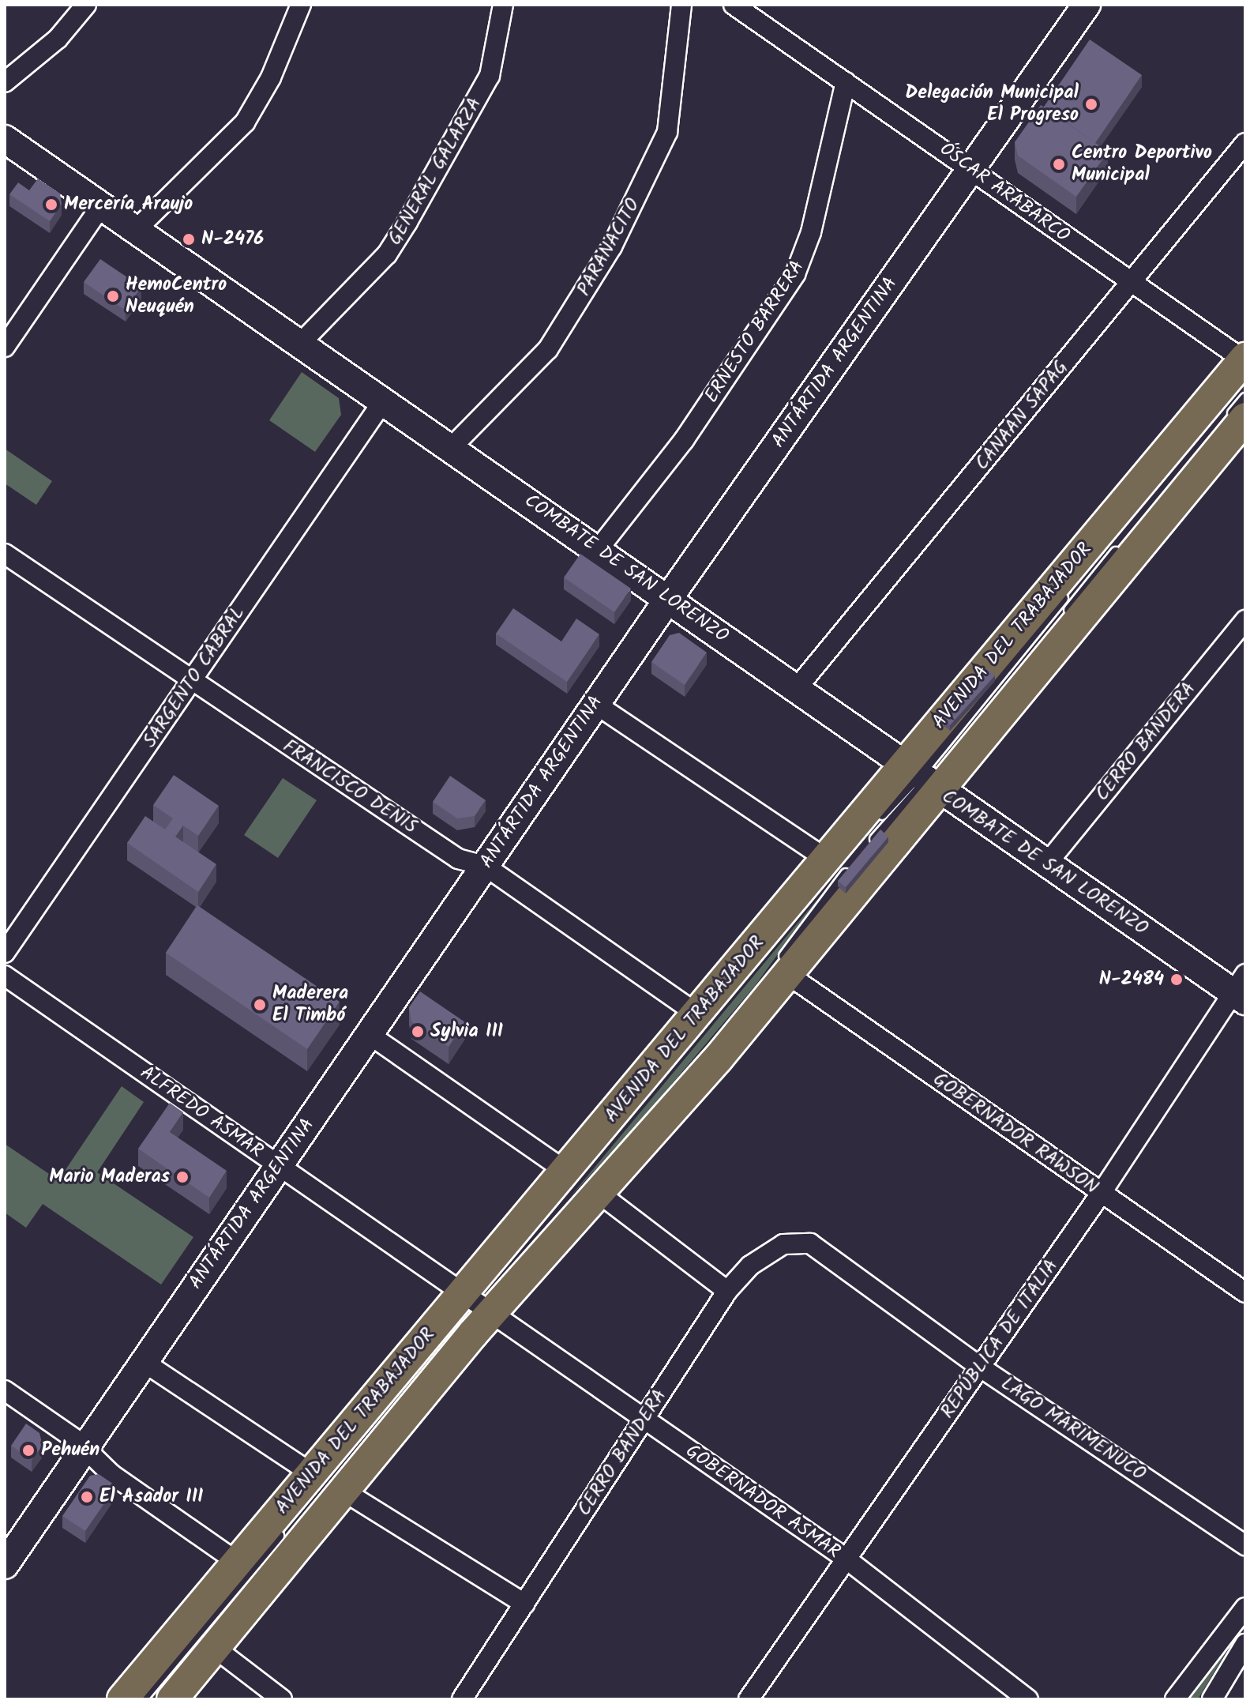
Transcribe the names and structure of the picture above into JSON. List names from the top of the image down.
{
  "streets": {
    "main road": ["ANTÁRTIDA ARGENTINA", "COMBATE DE SAN LORENZO", "AVENIDA DEL TRABAJADOR"],
    "street": [
      "GENERAL GALARZA",
      "ÓSCAR ARABARCO",
      "PARANACITO",
      "ERNESTO BARRERA",
      "CANAAN SAPAG",
      "SARGENTO CABRAL",
      "CERRO BANDERA",
      "FRANCISCO DENIS",
      "ALFREDO ASMAR",
      "GOBERNADOR RAWSON",
      "REPÚBLICA DE ITALIA",
      "LAGO MARIMENUCO",
      "GOBERNADOR ASMAR"
    ]
  },
  "crossings": [
    ["GENERAL GALARZA", "COMBATE DE SAN LORENZO"],
    ["ÓSCAR ARABARCO", "ERNESTO BARRERA"],
    ["ÓSCAR ARABARCO", "ANTÁRTIDA ARGENTINA"],
    ["ÓSCAR ARABARCO", "CANAAN SAPAG"],
    ["ÓSCAR ARABARCO", "AVENIDA DEL TRABAJADOR"],
    ["PARANACITO", "COMBATE DE SAN LORENZO"],
    ["ERNESTO BARRERA", "COMBATE DE SAN LORENZO"],
    ["ANTÁRTIDA ARGENTINA", "COMBATE DE SAN LORENZO"],
    ["ANTÁRTIDA ARGENTINA", "FRANCISCO DENIS"],
    ["ANTÁRTIDA ARGENTINA", "ALFREDO ASMAR"],
    ["CANAAN SAPAG", "COMBATE DE SAN LORENZO"],
    ["COMBATE DE SAN LORENZO", "AVENIDA DEL TRABAJADOR"],
    ["COMBATE DE SAN LORENZO", "SARGENTO CABRAL"],
    ["COMBATE DE SAN LORENZO", "CERRO BANDERA"],
    ["COMBATE DE SAN LORENZO", "REPÚBLICA DE ITALIA"],
    ["AVENIDA DEL TRABAJADOR", "FRANCISCO DENIS"],
    ["AVENIDA DEL TRABAJADOR", "ALFREDO ASMAR"],
    ["AVENIDA DEL TRABAJADOR", "GOBERNADOR RAWSON"],
    ["AVENIDA DEL TRABAJADOR", "GOBERNADOR ASMAR"],
    ["SARGENTO CABRAL", "FRANCISCO DENIS"],
    ["CERRO BANDERA", "LAGO MARIMENUCO"],
    ["CERRO BANDERA", "GOBERNADOR ASMAR"],
    ["ALFREDO ASMAR", "GOBERNADOR ASMAR"],
    ["GOBERNADOR RAWSON", "REPÚBLICA DE ITALIA"],
    ["REPÚBLICA DE ITALIA", "LAGO MARIMENUCO"],
    ["REPÚBLICA DE ITALIA", "GOBERNADOR ASMAR"]
  ],
  "places": [
    "Delegación Municipal El Progreso",
    "Centro Deportivo Municipal",
    "Mercería Araujo",
    "N-2476",
    "HemoCentro Neuquén",
    "N-2484",
    "Maderera El Timbó",
    "Sylvia III",
    "Mario Maderas",
    "Pehuén",
    "El Asador III"
  ]
}
